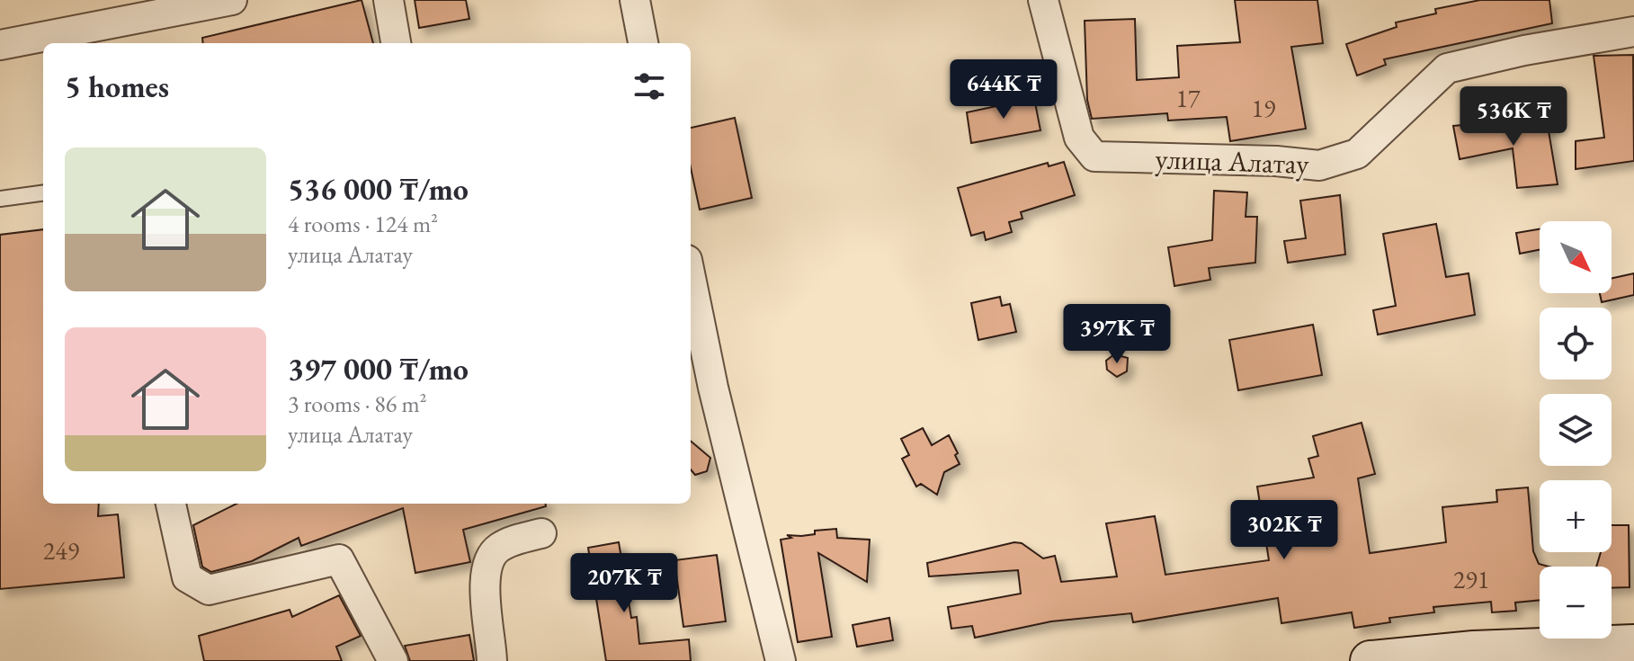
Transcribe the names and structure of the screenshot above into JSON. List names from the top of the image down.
{
  "streets": {
    "street": ["улица Алатау"]
  },
  "house_numbers": [
    "17",
    "19",
    "249",
    "291"
  ],
  "north": "bottom right",
  "page": {
    "heading": "5 homes",
    "price": [
      "644K ₸",
      "536K ₸",
      "397K ₸",
      "302K ₸",
      "207K ₸"
    ],
    "list": [
      {
        "name": "536 000 ₸/mo",
        "note": "4 rooms · 124 m² · улица Алатау"
      },
      {
        "name": "397 000 ₸/mo",
        "note": "3 rooms · 86 m² · улица Алатау"
      }
    ],
    "map_buttons": ["+", "−"]
  }
}
